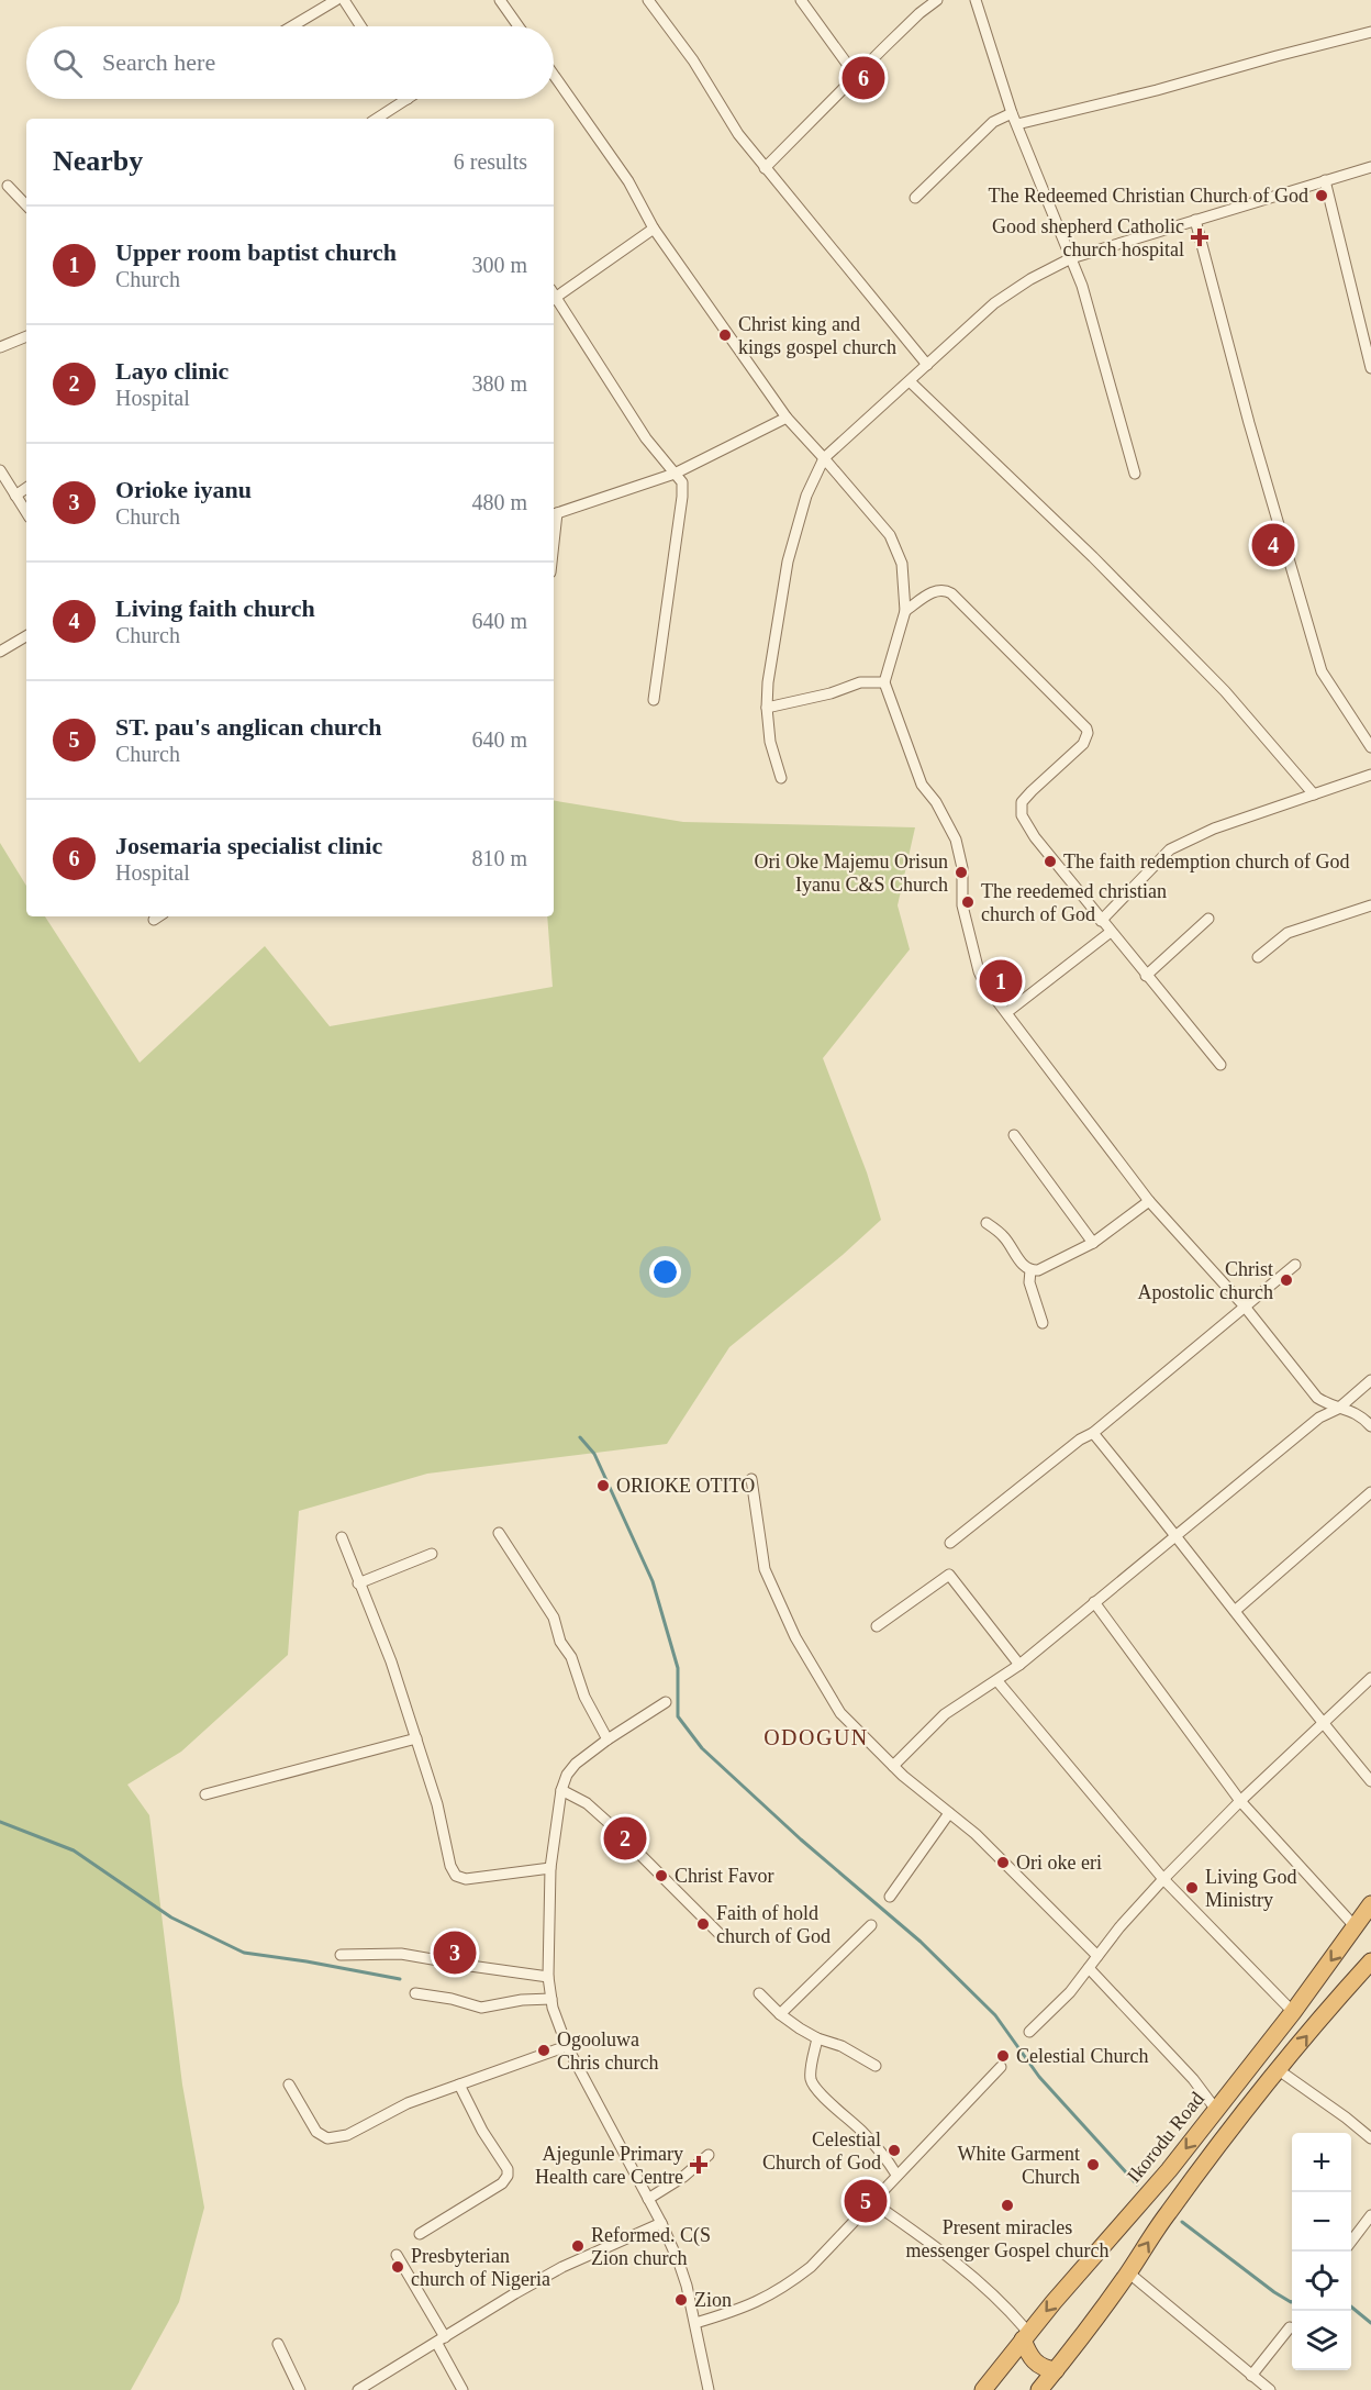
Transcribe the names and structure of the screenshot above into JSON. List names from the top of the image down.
{
  "streets": {
    "highway": ["Ikorodu Road"]
  },
  "districts": ["ODOGUN"],
  "places": {
    "other": [
      "The Redeemed Christian Church of God",
      "Christ king and kings gospel church",
      "The faith redemption church of God",
      "Ori Oke Majemu Orisun Iyanu C&S Church",
      "The reedemed christian church of God",
      "Christ Apostolic church",
      "ORIOKE OTITO",
      "Ori oke eri",
      "Christ Favor",
      "Living God Ministry",
      "Faith of hold church of God",
      "Ogooluwa Chris church",
      "Celestial Church",
      "Celestial Church of God",
      "White Garment Church",
      "Present miracles messenger Gospel church",
      "Reformed. C(S Zion church",
      "Presbyterian church of Nigeria",
      "Zion"
    ],
    "health": ["Good shepherd Catholic church hospital", "Ajegunle Primary Health care Centre"]
  },
  "page": {
    "search": "Search here",
    "pins": [
      "6",
      "4",
      "1",
      "2",
      "3",
      "5"
    ],
    "heading": ["Nearby", "6 results"],
    "list": [
      {
        "mark": "1",
        "name": "Upper room baptist church",
        "note": "Church",
        "value": "300 m"
      },
      {
        "mark": "2",
        "name": "Layo clinic",
        "note": "Hospital",
        "value": "380 m"
      },
      {
        "mark": "3",
        "name": "Orioke iyanu",
        "note": "Church",
        "value": "480 m"
      },
      {
        "mark": "4",
        "name": "Living faith church",
        "note": "Church",
        "value": "640 m"
      },
      {
        "mark": "5",
        "name": "ST. pau's anglican church",
        "note": "Church",
        "value": "640 m"
      },
      {
        "mark": "6",
        "name": "Josemaria specialist clinic",
        "note": "Hospital",
        "value": "810 m"
      }
    ],
    "map_buttons": ["+", "−"]
  }
}
